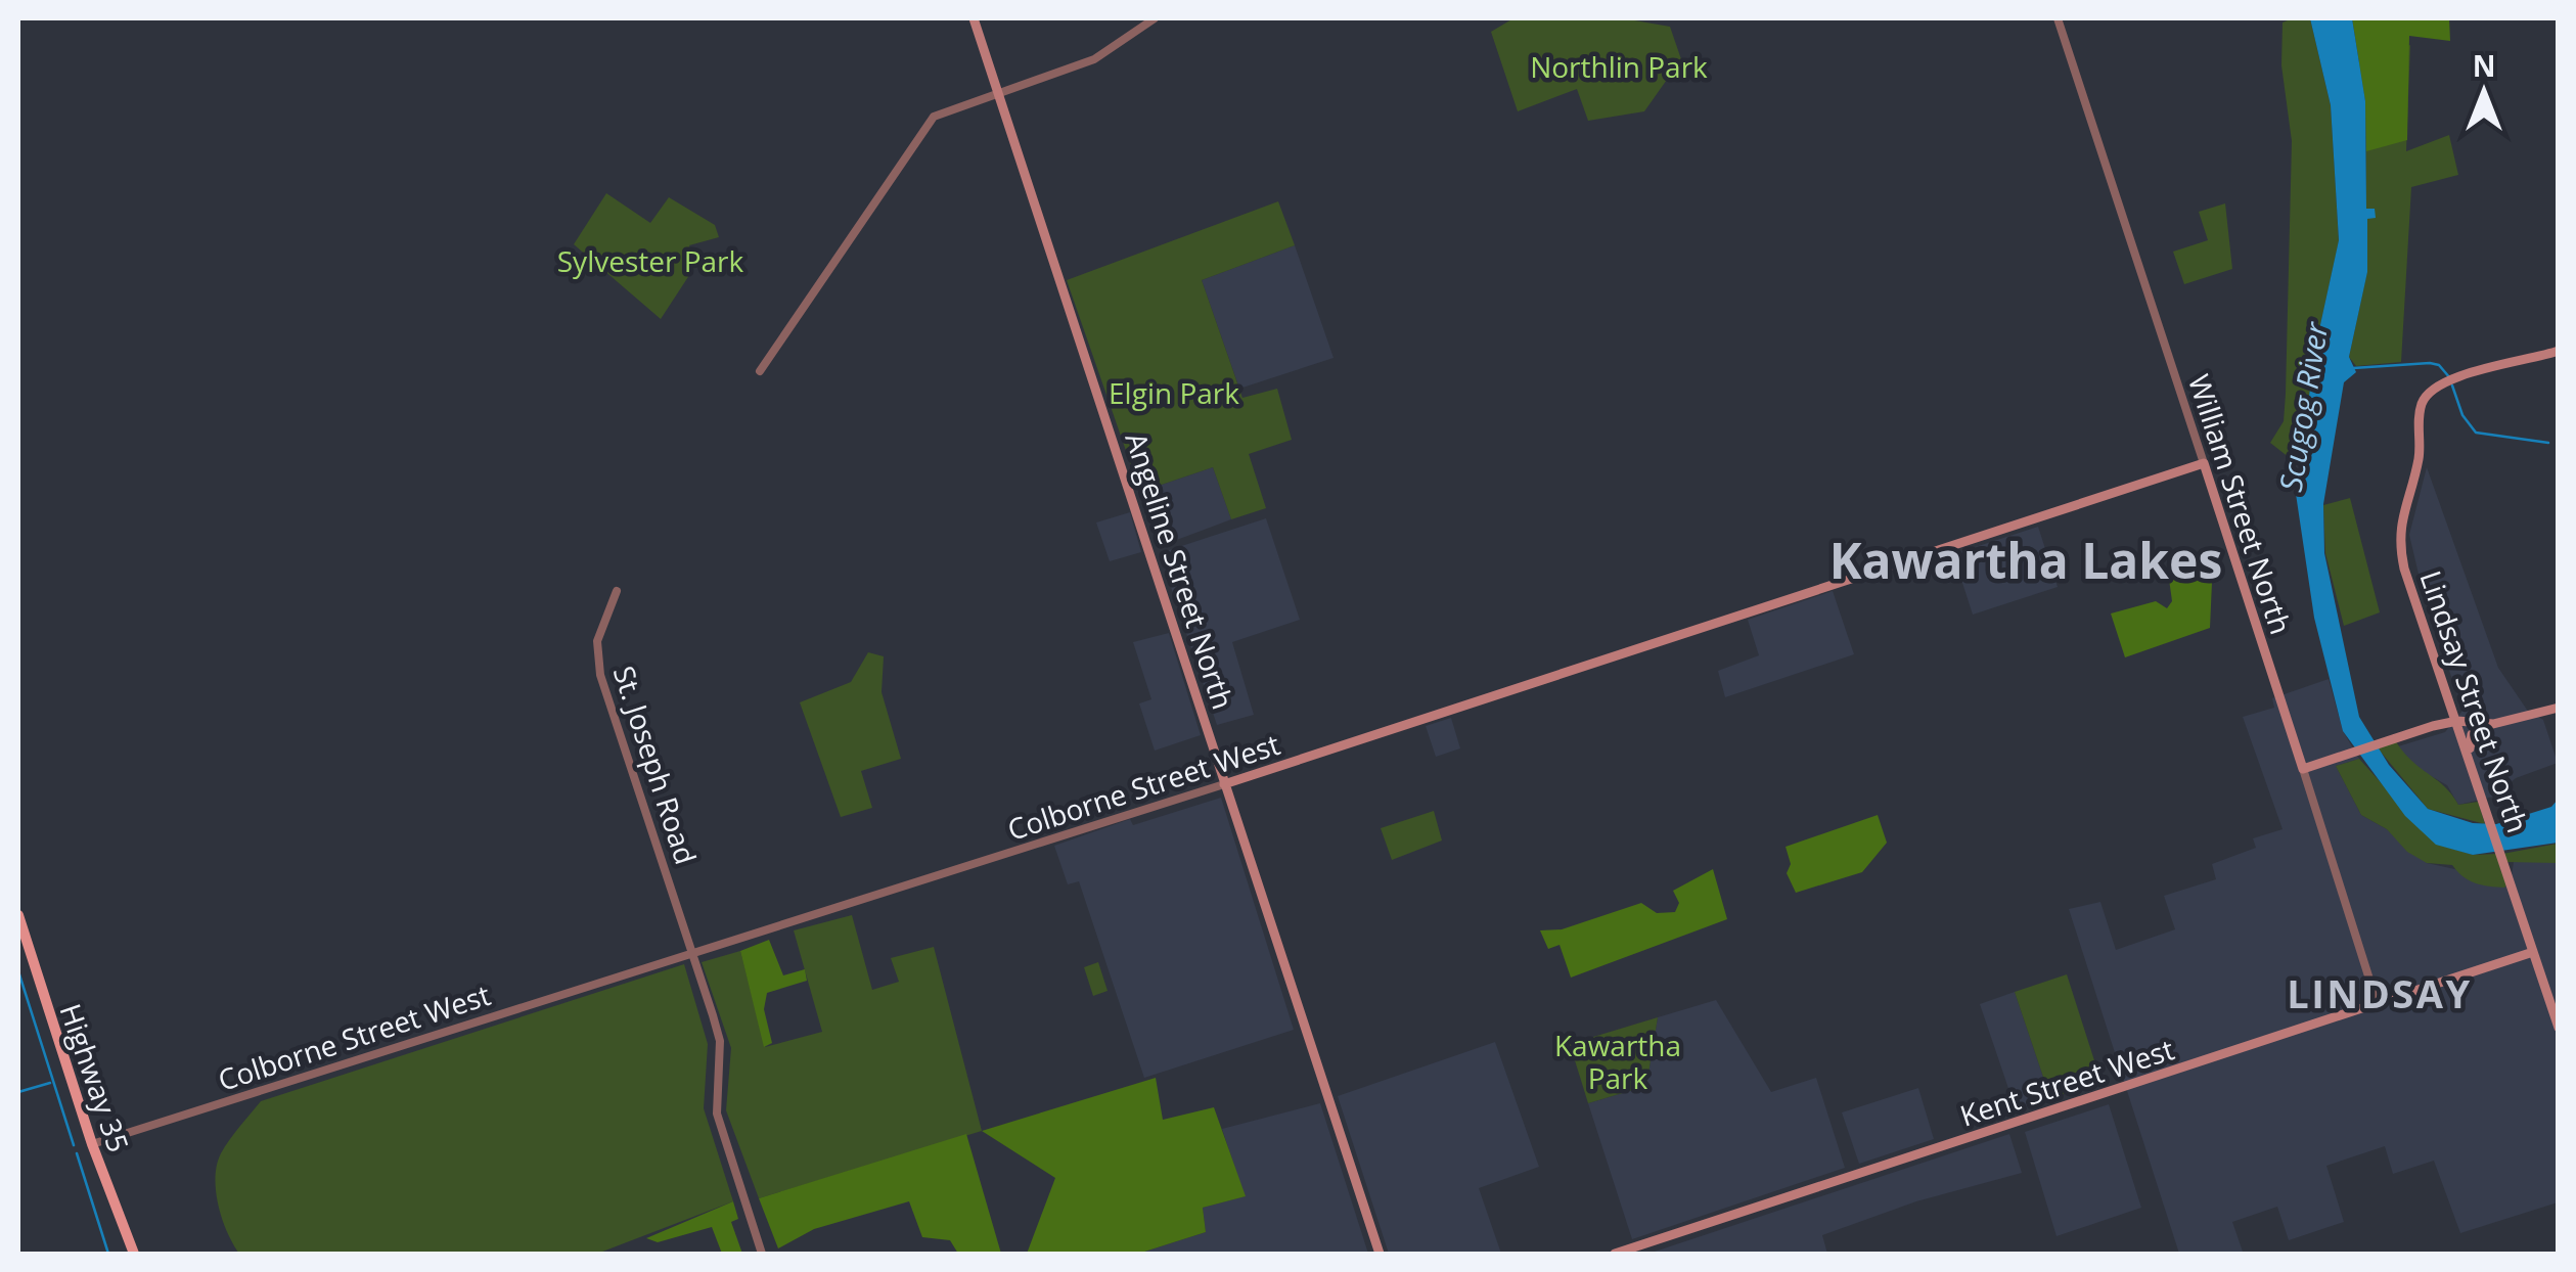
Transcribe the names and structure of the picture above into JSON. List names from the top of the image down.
{
  "streets": {
    "main road": [
      "William Street North",
      "Angeline Street North",
      "Lindsay Street North",
      "Colborne Street West",
      "Highway 35",
      "Kent Street West"
    ],
    "street": ["St. Joseph Road"]
  },
  "crossings": [
    ["William Street North", "Colborne Street West"],
    ["William Street North", "Kent Street West"],
    ["Angeline Street North", "Colborne Street West"],
    ["Lindsay Street North", "Kent Street West"],
    ["St. Joseph Road", "Colborne Street West"],
    ["Colborne Street West", "Highway 35"]
  ],
  "districts": ["Kawartha Lakes", "LINDSAY"],
  "water": ["Scugog River"],
  "parks": [
    "Northlin Park",
    "Sylvester Park",
    "Elgin Park",
    "Kawartha Park"
  ],
  "north": "top"
}
